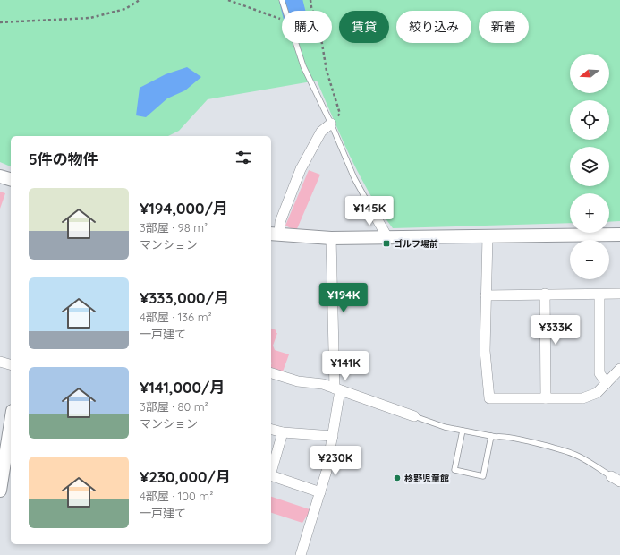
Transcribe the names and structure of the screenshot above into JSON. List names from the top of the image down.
{
  "places": {
    "transit": ["ゴルフ場前"],
    "other": ["柊野児童館"]
  },
  "north": "left",
  "page": {
    "chip": [
      "購入",
      "賃貸",
      "絞り込み",
      "新着"
    ],
    "map_buttons": ["+", "−"],
    "heading": "5件の物件",
    "list": [
      {
        "name": "¥194,000/月",
        "note": "3部屋 · 98 m² · マンション"
      },
      {
        "name": "¥333,000/月",
        "note": "4部屋 · 136 m² · 一戸建て"
      },
      {
        "name": "¥141,000/月",
        "note": "3部屋 · 80 m² · マンション"
      },
      {
        "name": "¥230,000/月",
        "note": "4部屋 · 100 m² · 一戸建て"
      }
    ],
    "price": [
      "¥145K",
      "¥194K",
      "¥333K",
      "¥141K",
      "¥230K"
    ]
  }
}
